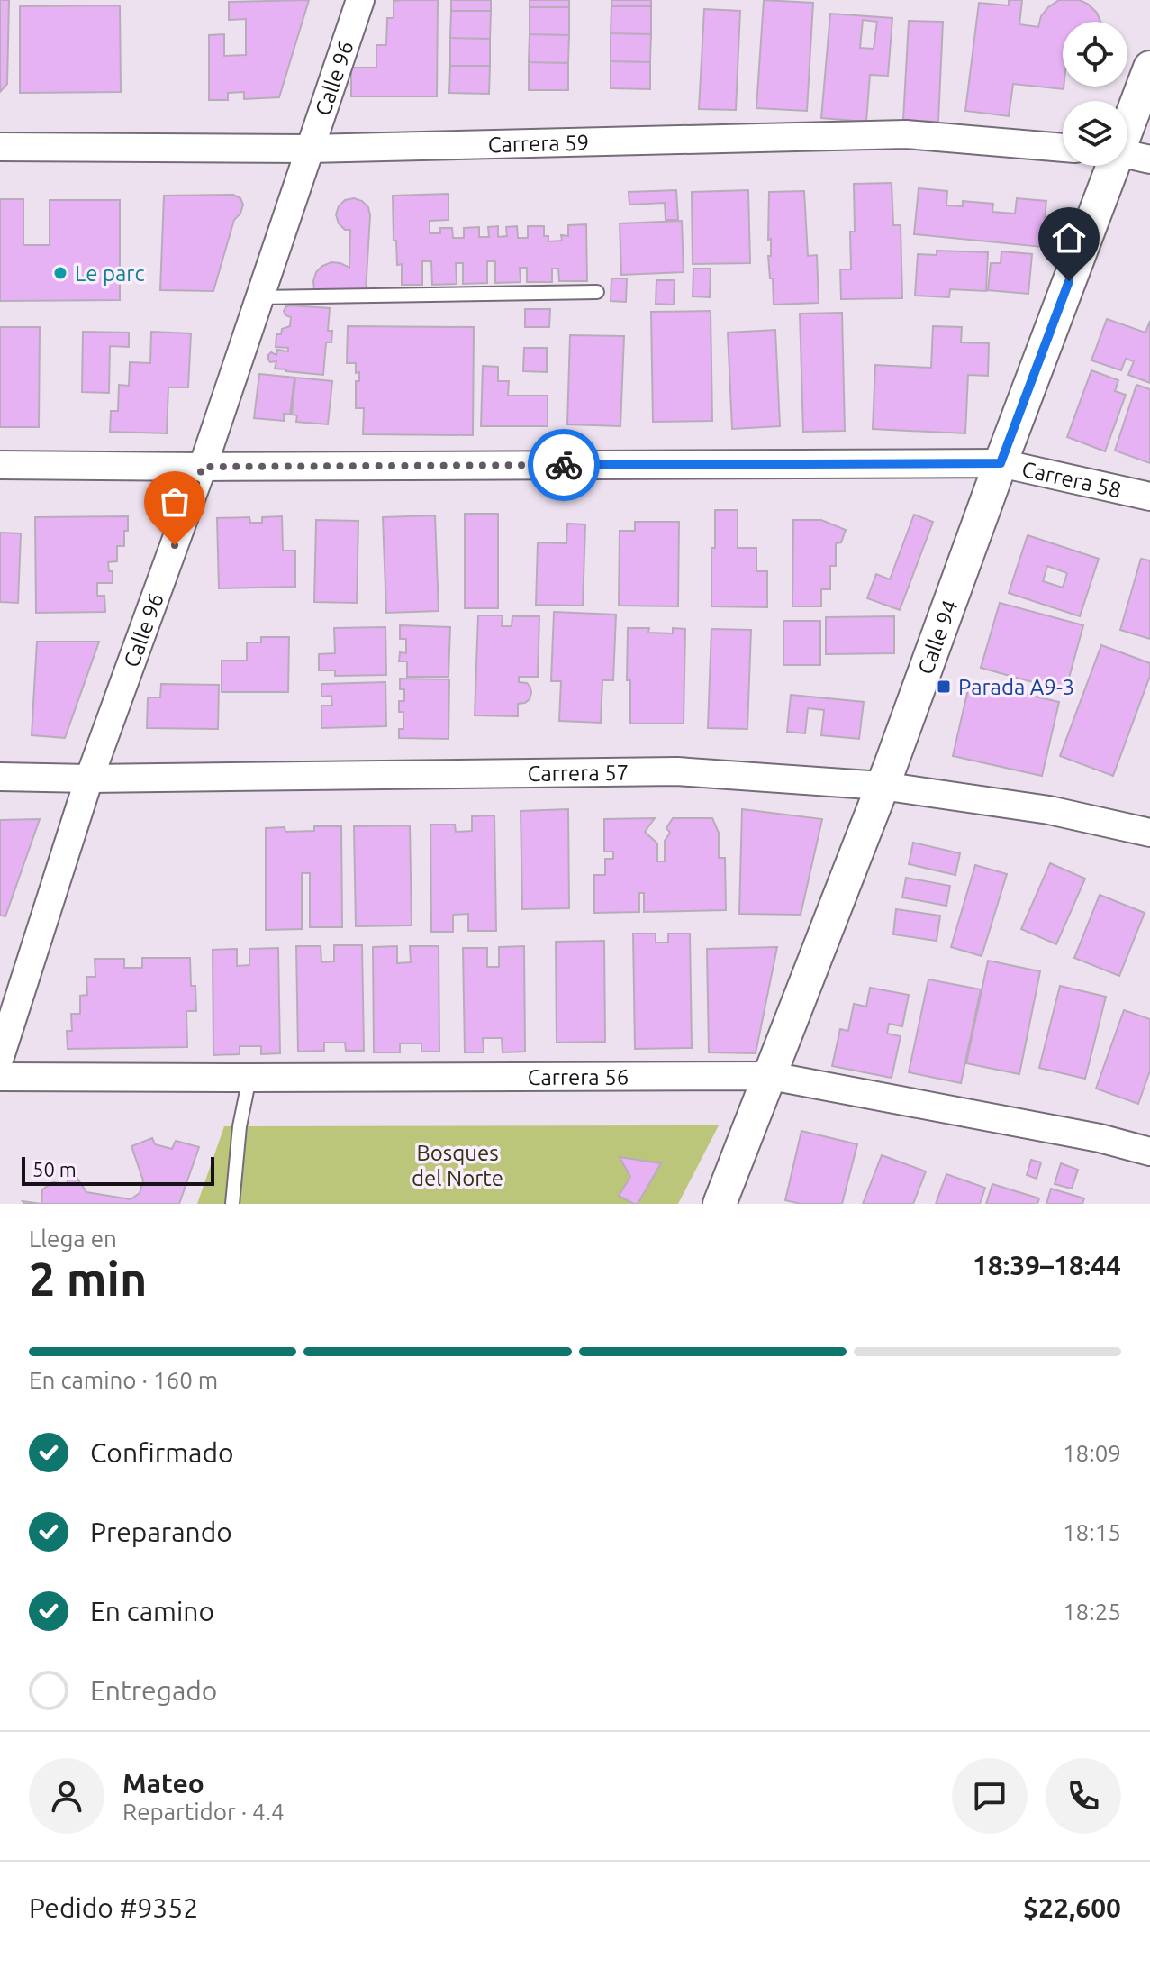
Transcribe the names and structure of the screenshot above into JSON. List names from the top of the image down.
{
  "streets": {
    "street": [
      "Calle 96",
      "Carrera 59",
      "Carrera 58",
      "Calle 94",
      "Carrera 57",
      "Carrera 56"
    ]
  },
  "crossings": [
    ["Calle 96", "Carrera 59"],
    ["Calle 96", "Carrera 58"],
    ["Calle 96", "Carrera 57"],
    ["Carrera 58", "Calle 94"],
    ["Calle 94", "Carrera 57"],
    ["Calle 94", "Carrera 56"]
  ],
  "parks": ["Bosques del Norte"],
  "places": {
    "other": ["Le parc"],
    "transit": ["Parada A9-3"]
  },
  "scale_bar": "50 m",
  "page": {
    "scale": "50 m",
    "heading": ["2 min", "Llega en", "18:39–18:44"],
    "panel": [
      "Mateo",
      "Repartidor · 4.4",
      "Pedido #9352",
      "$22,600"
    ],
    "bar": "En camino · 160 m",
    "list": [
      ["Confirmado", "18:09"],
      ["Preparando", "18:15"],
      ["En camino", "18:25"],
      "Entregado"
    ]
  }
}
